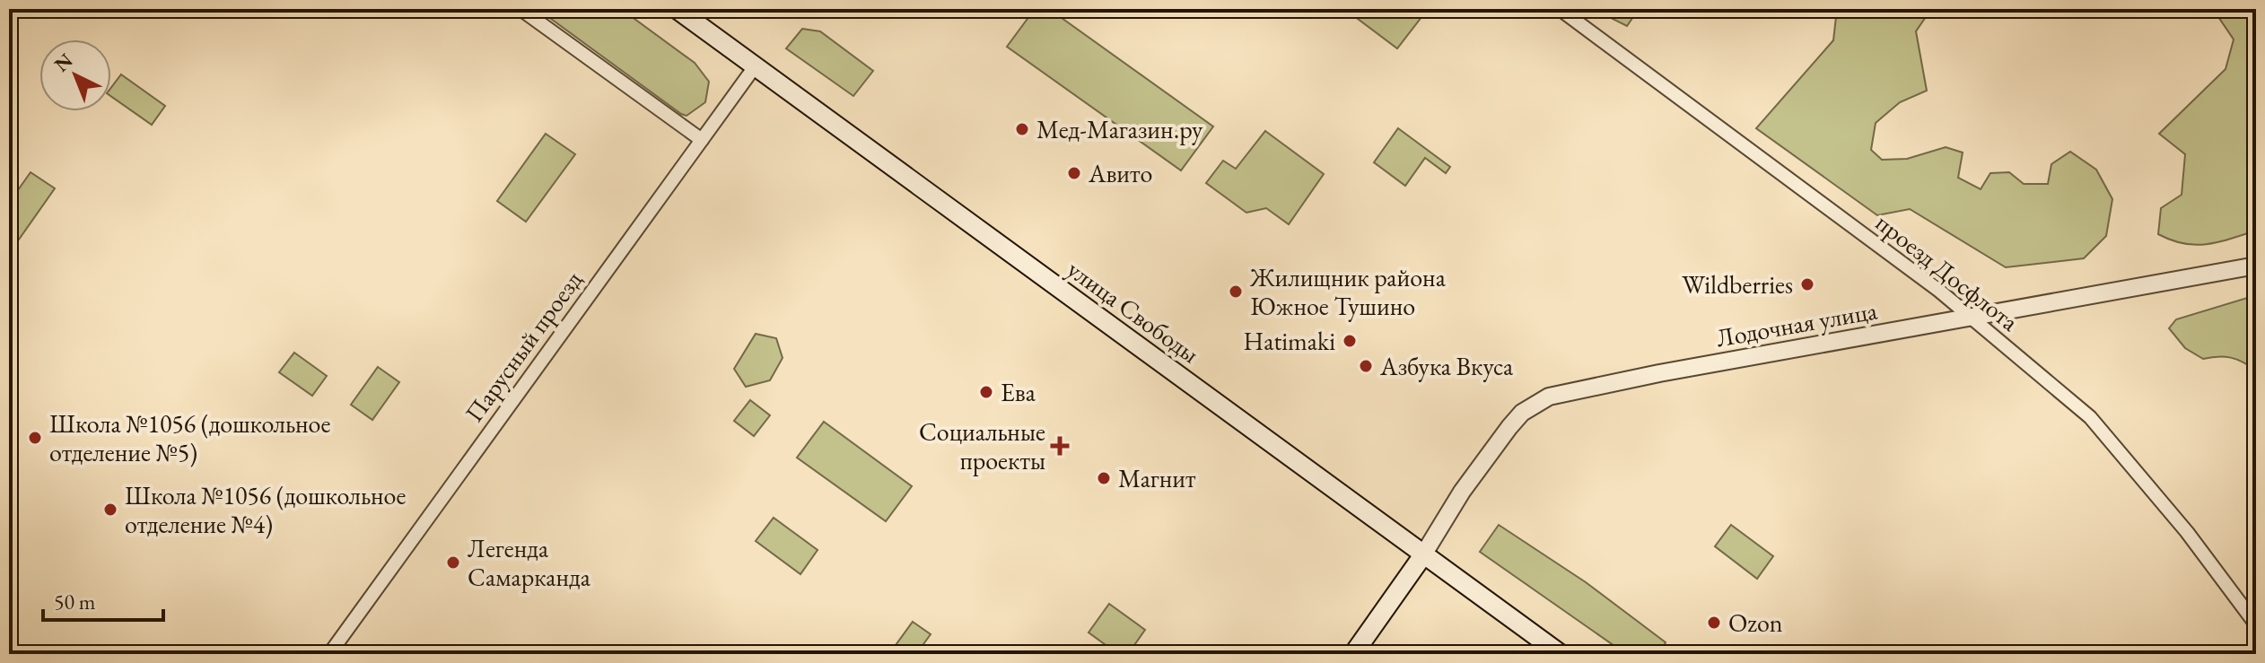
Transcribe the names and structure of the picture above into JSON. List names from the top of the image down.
{
  "streets": {
    "main road": ["улица Свободы"],
    "street": ["проезд Досфлота", "Лодочная улица", "Парусный проезд"]
  },
  "crossings": [
    ["проезд Досфлота", "Лодочная улица"],
    ["улица Свободы", "Лодочная улица"],
    ["улица Свободы", "Парусный проезд"]
  ],
  "places": {
    "other": [
      "Мед-Магазин.ру",
      "Авито",
      "Wildberries",
      "Жилищник района Южное Тушино",
      "Hatimaki",
      "Азбука Вкуса",
      "Ева",
      "Школа №1056 (дошкольное отделение №5)",
      "Магнит",
      "Школа №1056 (дошкольное отделение №4)",
      "Легенда Самарканда",
      "Ozon"
    ],
    "health": ["Социальные проекты"]
  },
  "scale_bar": "50 m",
  "north": "top left"
}
